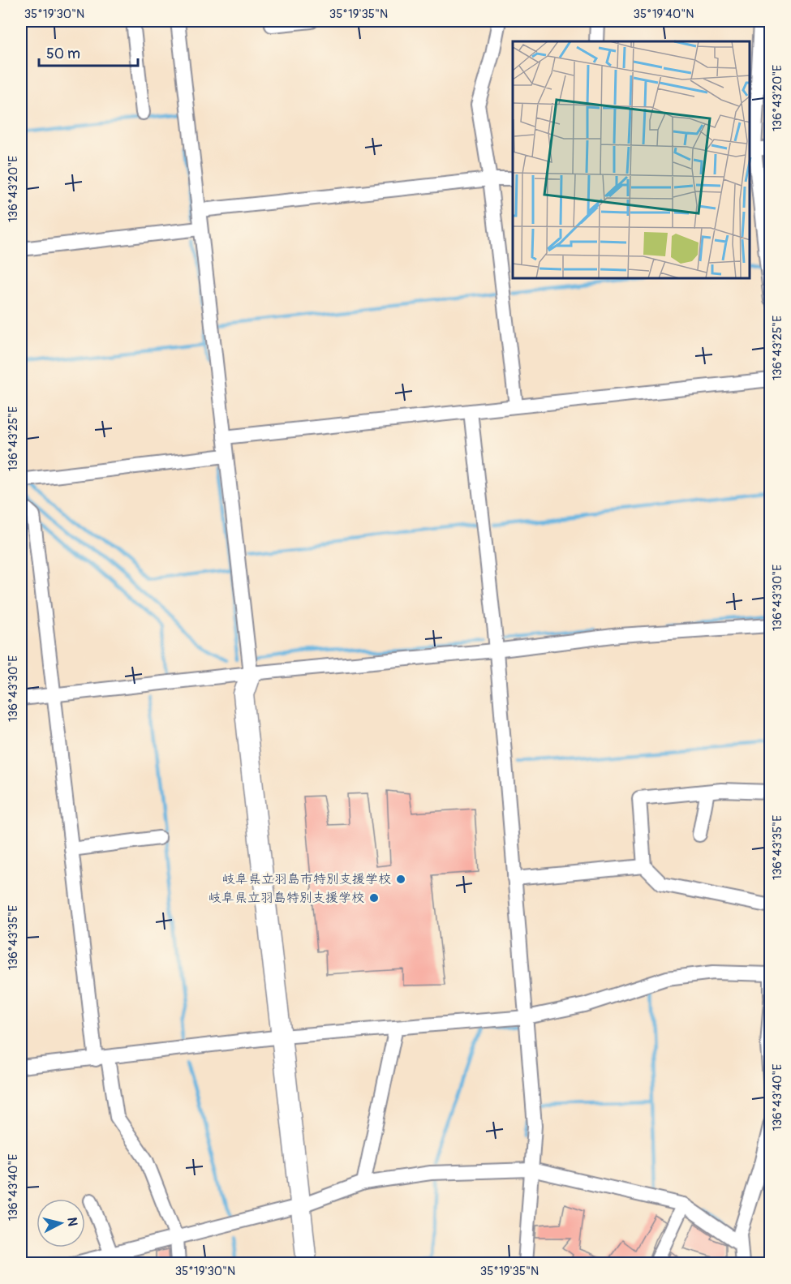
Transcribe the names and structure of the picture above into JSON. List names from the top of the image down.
{
  "places": ["岐阜県立羽島市特別支援学校", "岐阜県立羽島特別支援学校"],
  "scale_bar": "50 m",
  "north": "right",
  "coordinates": [
    "35°19'30\"N",
    "35°19'35\"N",
    "35°19'40\"N",
    "136°43'20\"E",
    "136°43'25\"E",
    "136°43'30\"E",
    "136°43'35\"E",
    "136°43'40\"E"
  ]
}
